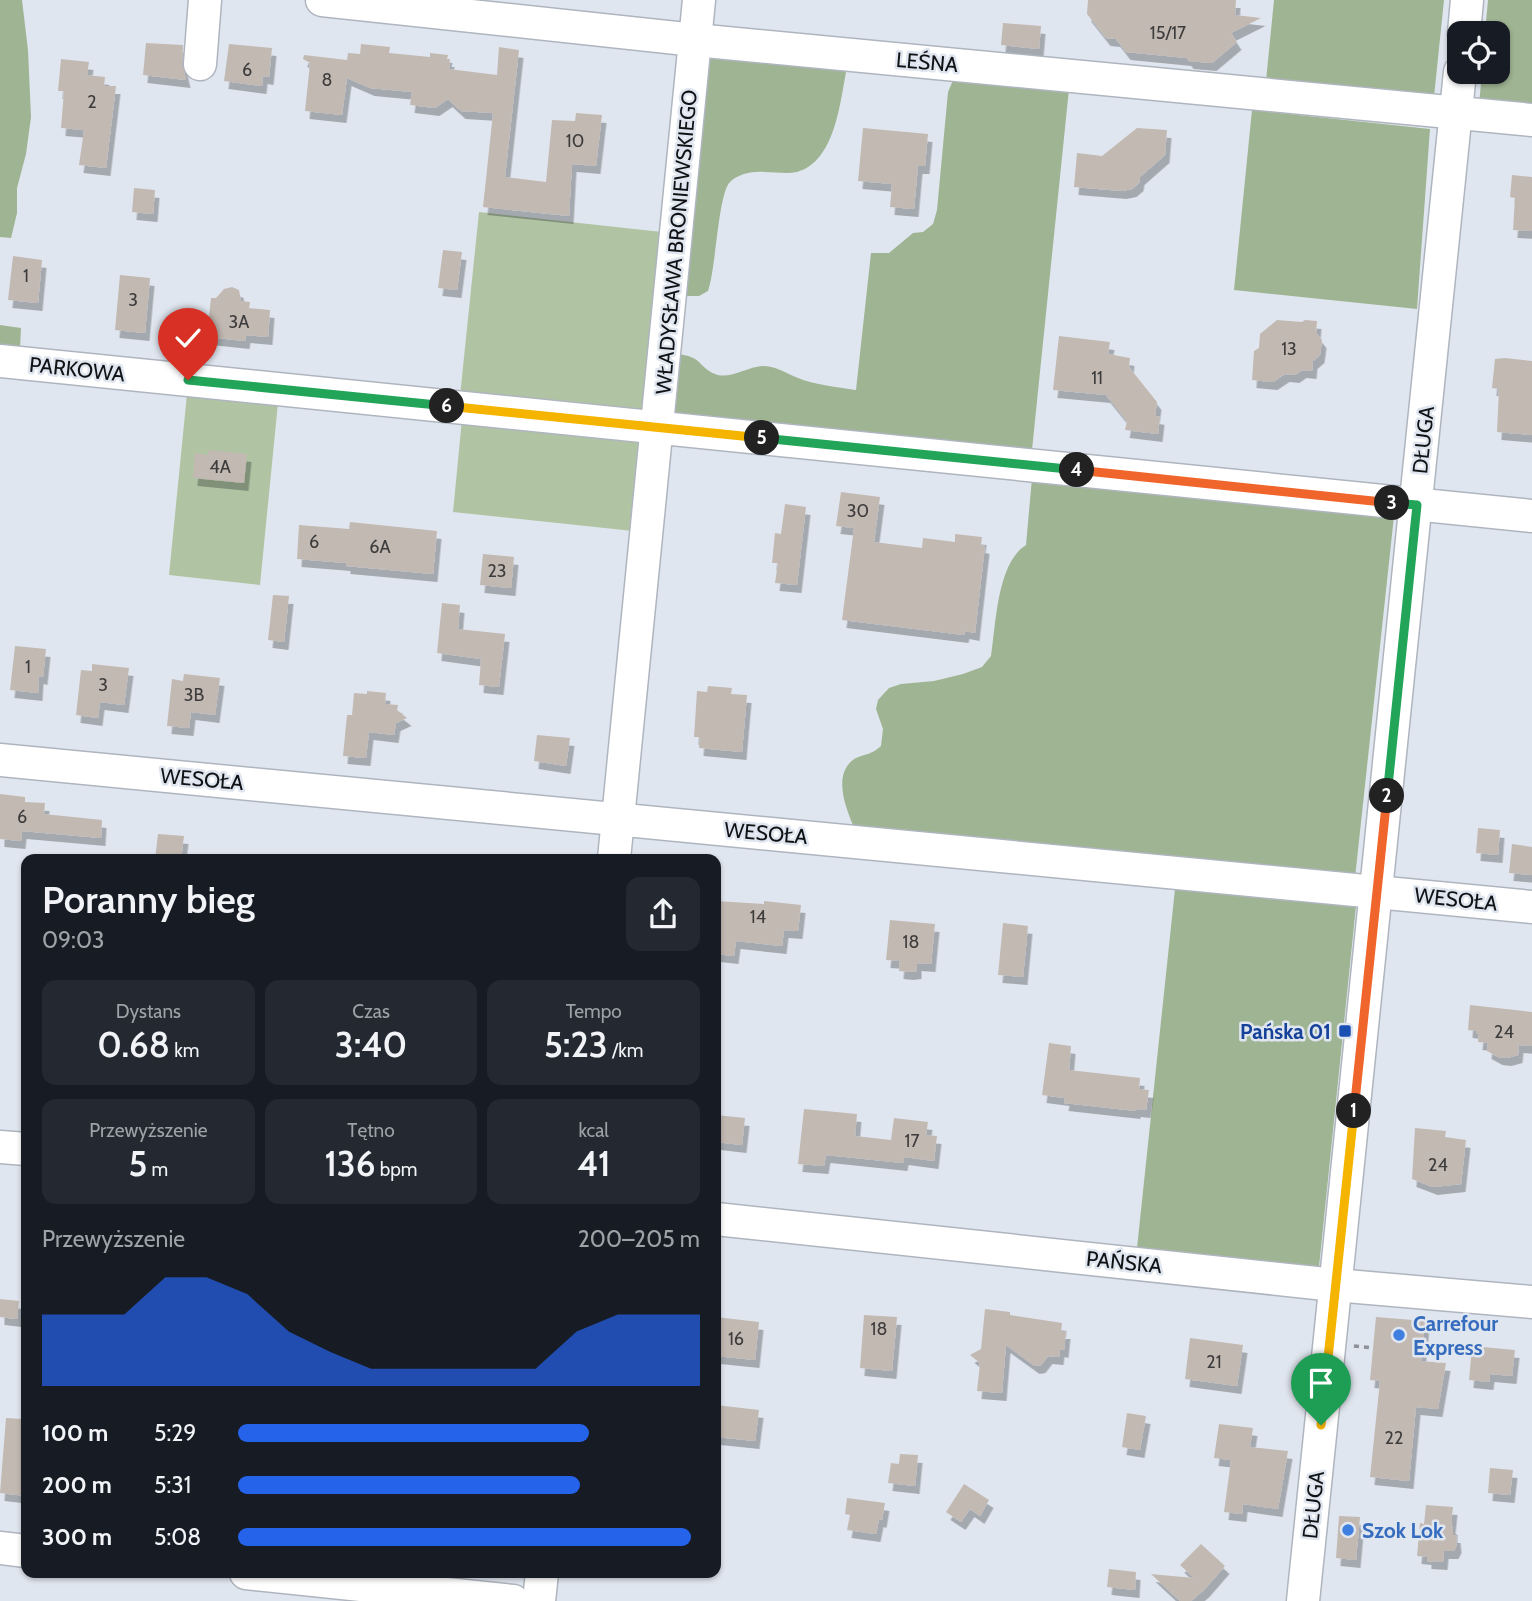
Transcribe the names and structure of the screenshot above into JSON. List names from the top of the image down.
{
  "streets": {
    "street": [
      "LEŚNA",
      "WŁADYSŁAWA BRONIEWSKIEGO",
      "PARKOWA",
      "DŁUGA",
      "WESOŁA",
      "PAŃSKA"
    ]
  },
  "crossings": [
    ["LEŚNA", "WŁADYSŁAWA BRONIEWSKIEGO"],
    ["LEŚNA", "DŁUGA"],
    ["WŁADYSŁAWA BRONIEWSKIEGO", "PARKOWA"],
    ["WŁADYSŁAWA BRONIEWSKIEGO", "WESOŁA"],
    ["PARKOWA", "DŁUGA"],
    ["DŁUGA", "WESOŁA"],
    ["DŁUGA", "PAŃSKA"]
  ],
  "places": {
    "transit": ["Pańska 01"],
    "other": ["Carrefour Express", "Szok Lok"]
  },
  "house_numbers": [
    "15/17",
    "6",
    "8",
    "2",
    "10",
    "1",
    "3",
    "3A",
    "13",
    "11",
    "4A",
    "30",
    "6",
    "6A",
    "23",
    "1",
    "3",
    "3B",
    "6",
    "14",
    "18",
    "24",
    "17",
    "24",
    "18",
    "16",
    "21",
    "22"
  ],
  "page": {
    "pins": [
      "6",
      "5",
      "4",
      "3",
      "2",
      "1"
    ],
    "heading": ["Poranny bieg", "09:03"],
    "stats": [
      ["Dystans", "0.68 km"],
      ["Czas", "3:40"],
      ["Tempo", "5:23 /km"],
      ["Przewyższenie", "5 m"],
      ["Tętno", "136 bpm"],
      ["kcal", "41"]
    ],
    "chart": ["Przewyższenie", "200–205 m"],
    "list": [
      {
        "name": "100 m",
        "note": "5:29"
      },
      {
        "name": "200 m",
        "note": "5:31"
      },
      {
        "name": "300 m",
        "note": "5:08"
      }
    ]
  }
}
